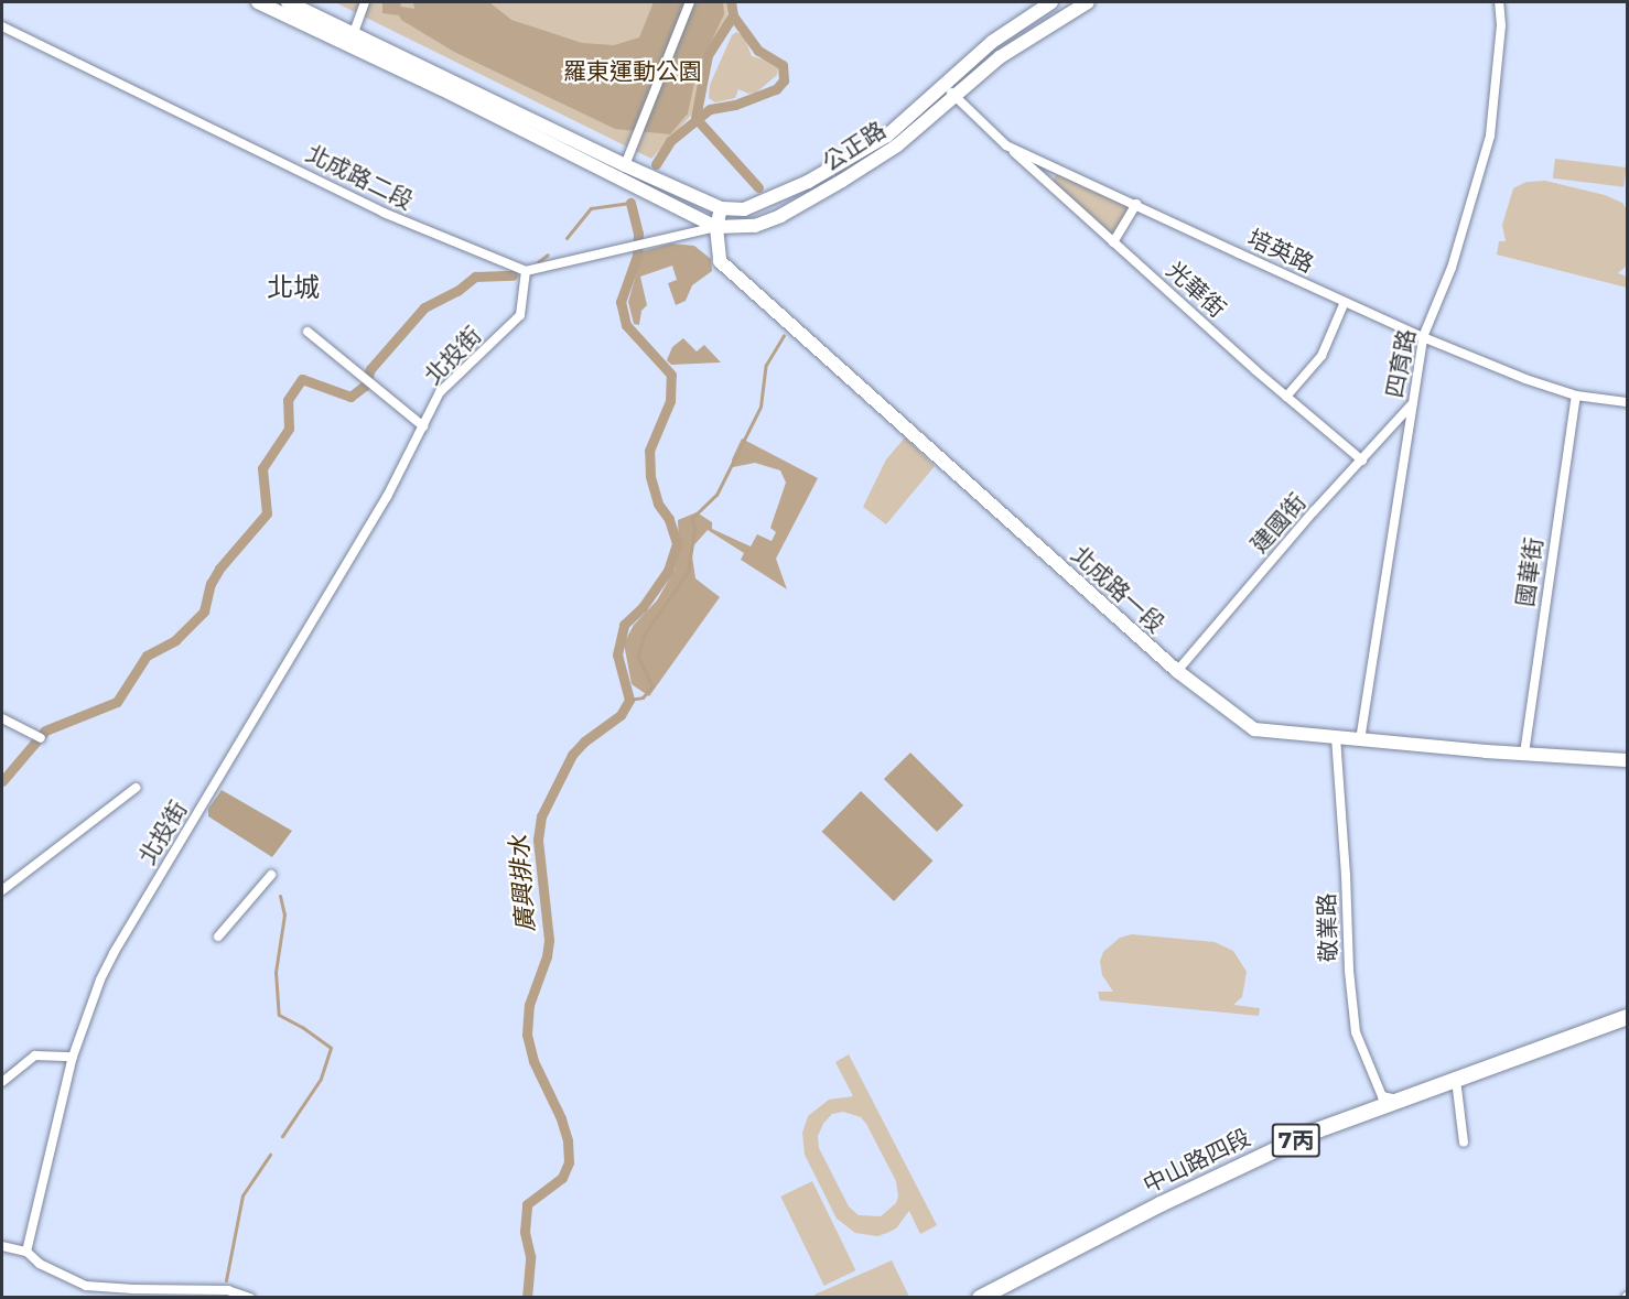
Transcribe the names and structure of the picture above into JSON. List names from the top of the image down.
{
  "streets": {
    "main road": ["7丙", "中山路四段"],
    "street": [
      "公正路",
      "北成路二段",
      "培英路",
      "光華街",
      "北投街",
      "四育路",
      "建國街",
      "國華街",
      "北成路一段",
      "敬業路"
    ]
  },
  "crossings": [
    ["公正路", "培英路"],
    ["公正路", "北成路一段"],
    ["北成路二段", "北投街"],
    ["培英路", "光華街"],
    ["培英路", "四育路"],
    ["培英路", "國華街"],
    ["光華街", "建國街"],
    ["四育路", "建國街"],
    ["四育路", "北成路一段"],
    ["建國街", "北成路一段"],
    ["國華街", "北成路一段"],
    ["北成路一段", "敬業路"],
    ["敬業路", "中山路四段"]
  ],
  "districts": ["北城"],
  "water": ["廣興排水"],
  "parks": ["羅東運動公園"]
}
